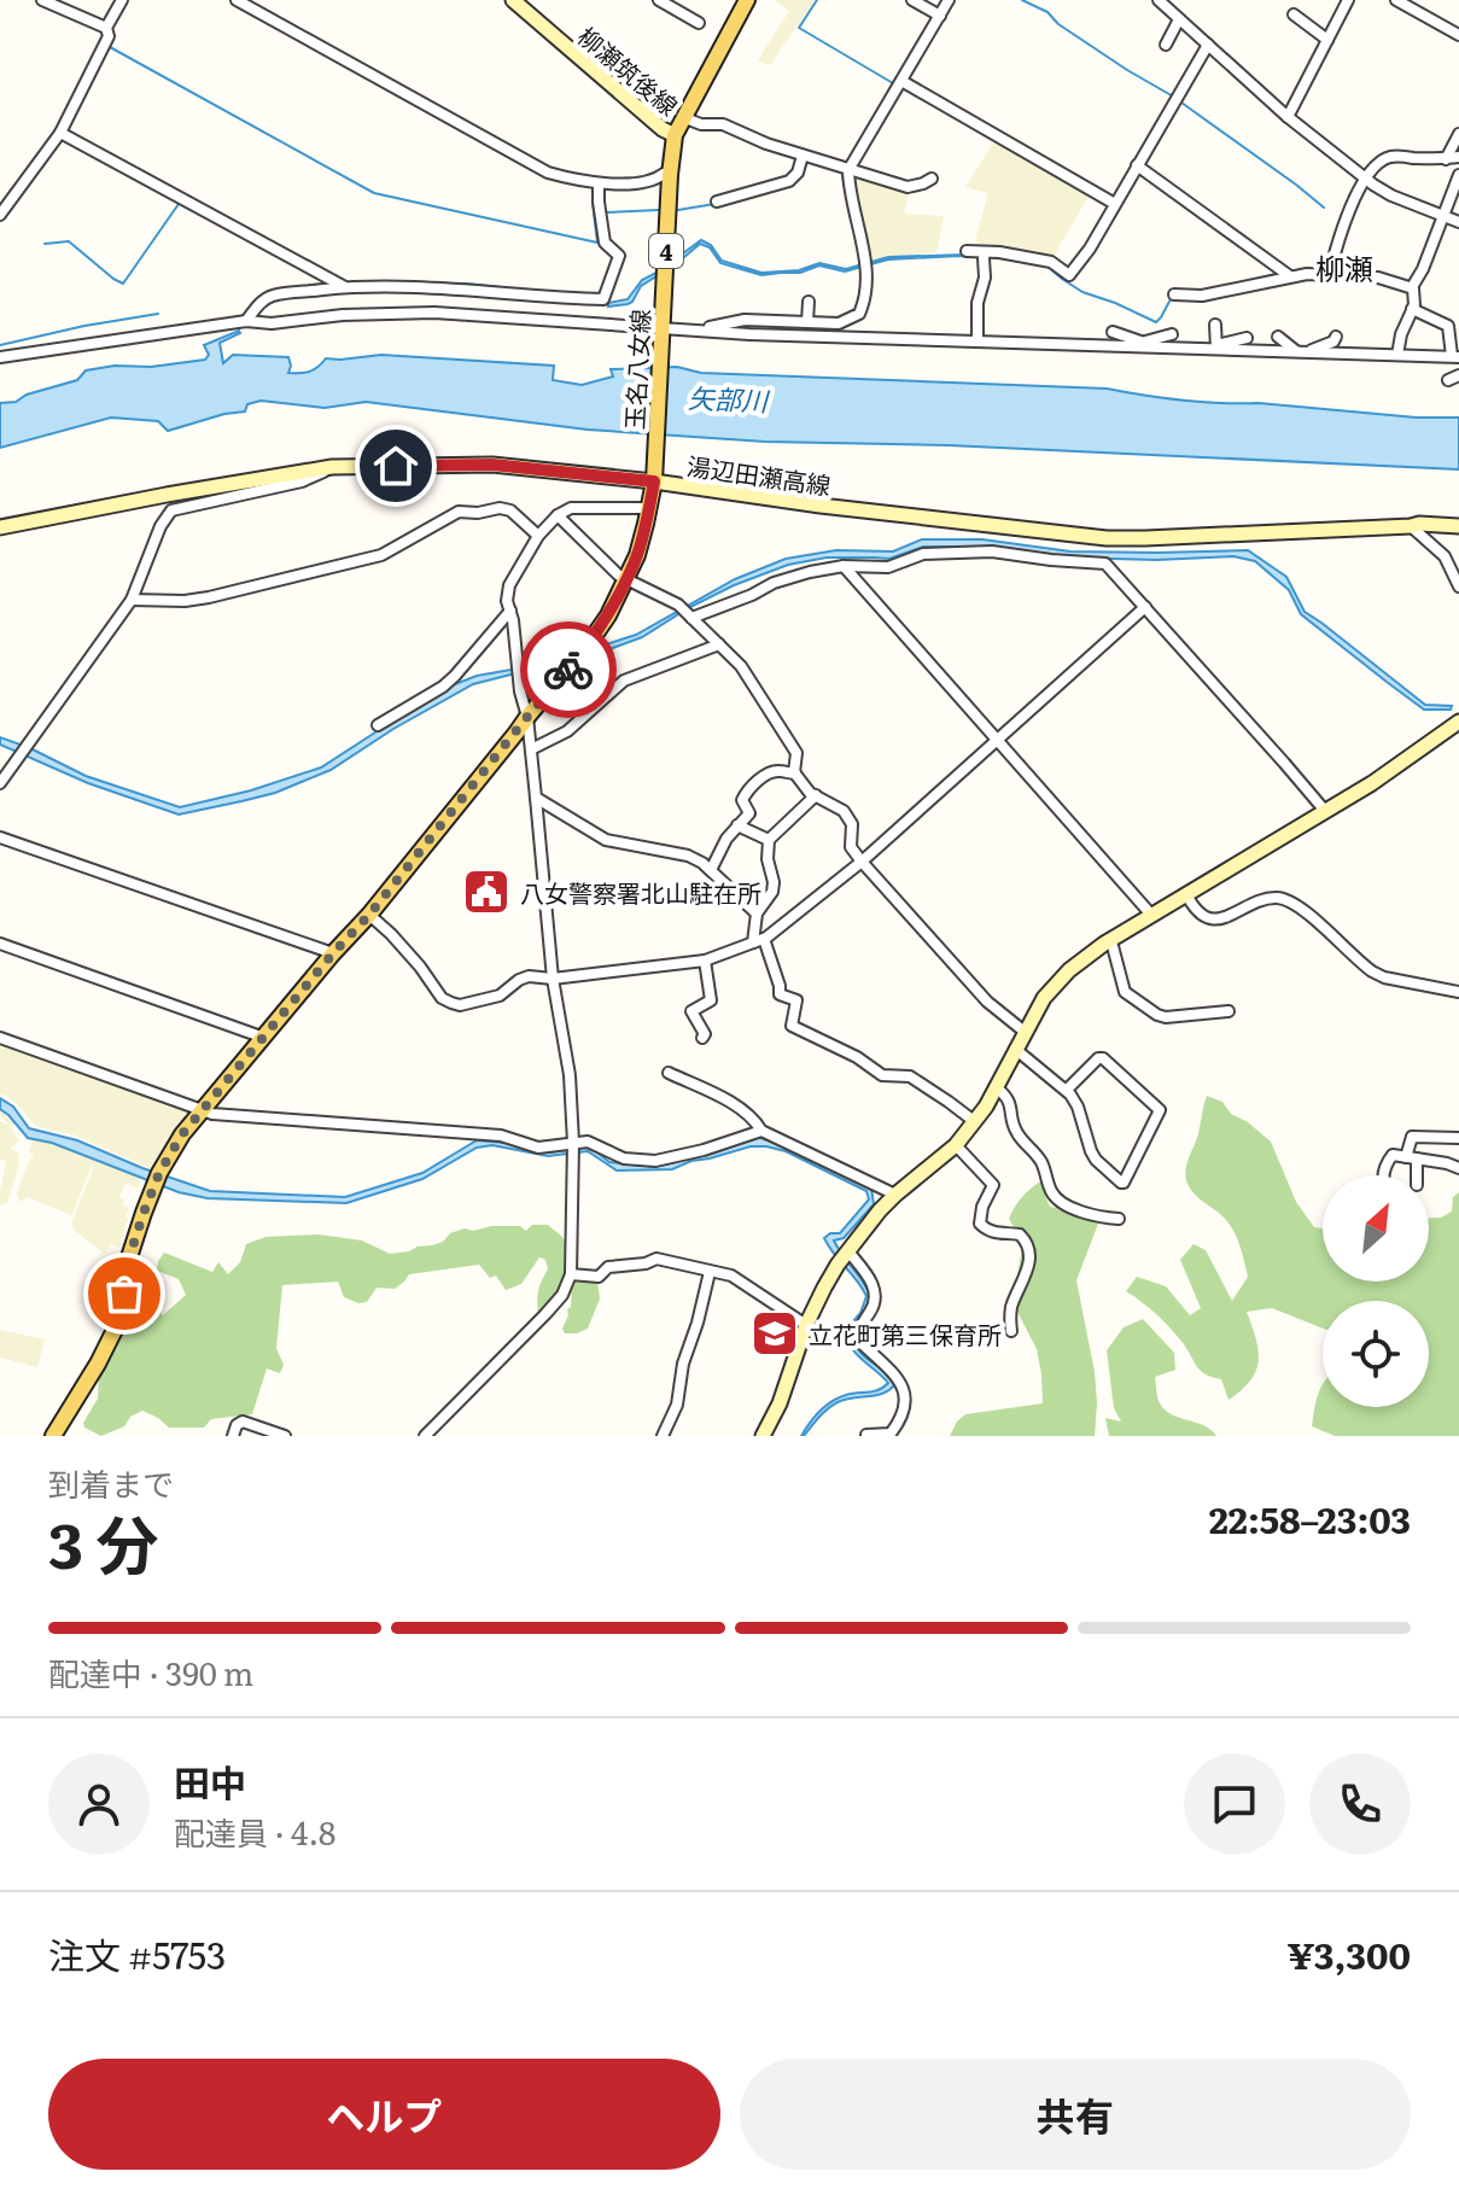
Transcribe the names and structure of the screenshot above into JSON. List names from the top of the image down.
{
  "streets": {
    "main road": [
      "柳瀬筑後線",
      "4",
      "玉名八女線",
      "湯辺田瀬高線"
    ]
  },
  "crossings": [
    ["柳瀬筑後線", "玉名八女線"],
    ["玉名八女線", "湯辺田瀬高線"]
  ],
  "districts": ["柳瀬"],
  "water": ["矢部川"],
  "places": {
    "public building": ["八女警察署北山駐在所"],
    "school or university": ["立花町第三保育所"]
  },
  "north": "top right",
  "page": {
    "heading": ["3 分", "到着まで", "22:58–23:03"],
    "panel": [
      "田中",
      "配達員 · 4.8",
      "注文 #5753",
      "¥3,300"
    ],
    "bar": "配達中 · 390 m",
    "buttons": ["ヘルプ", "共有"]
  }
}
